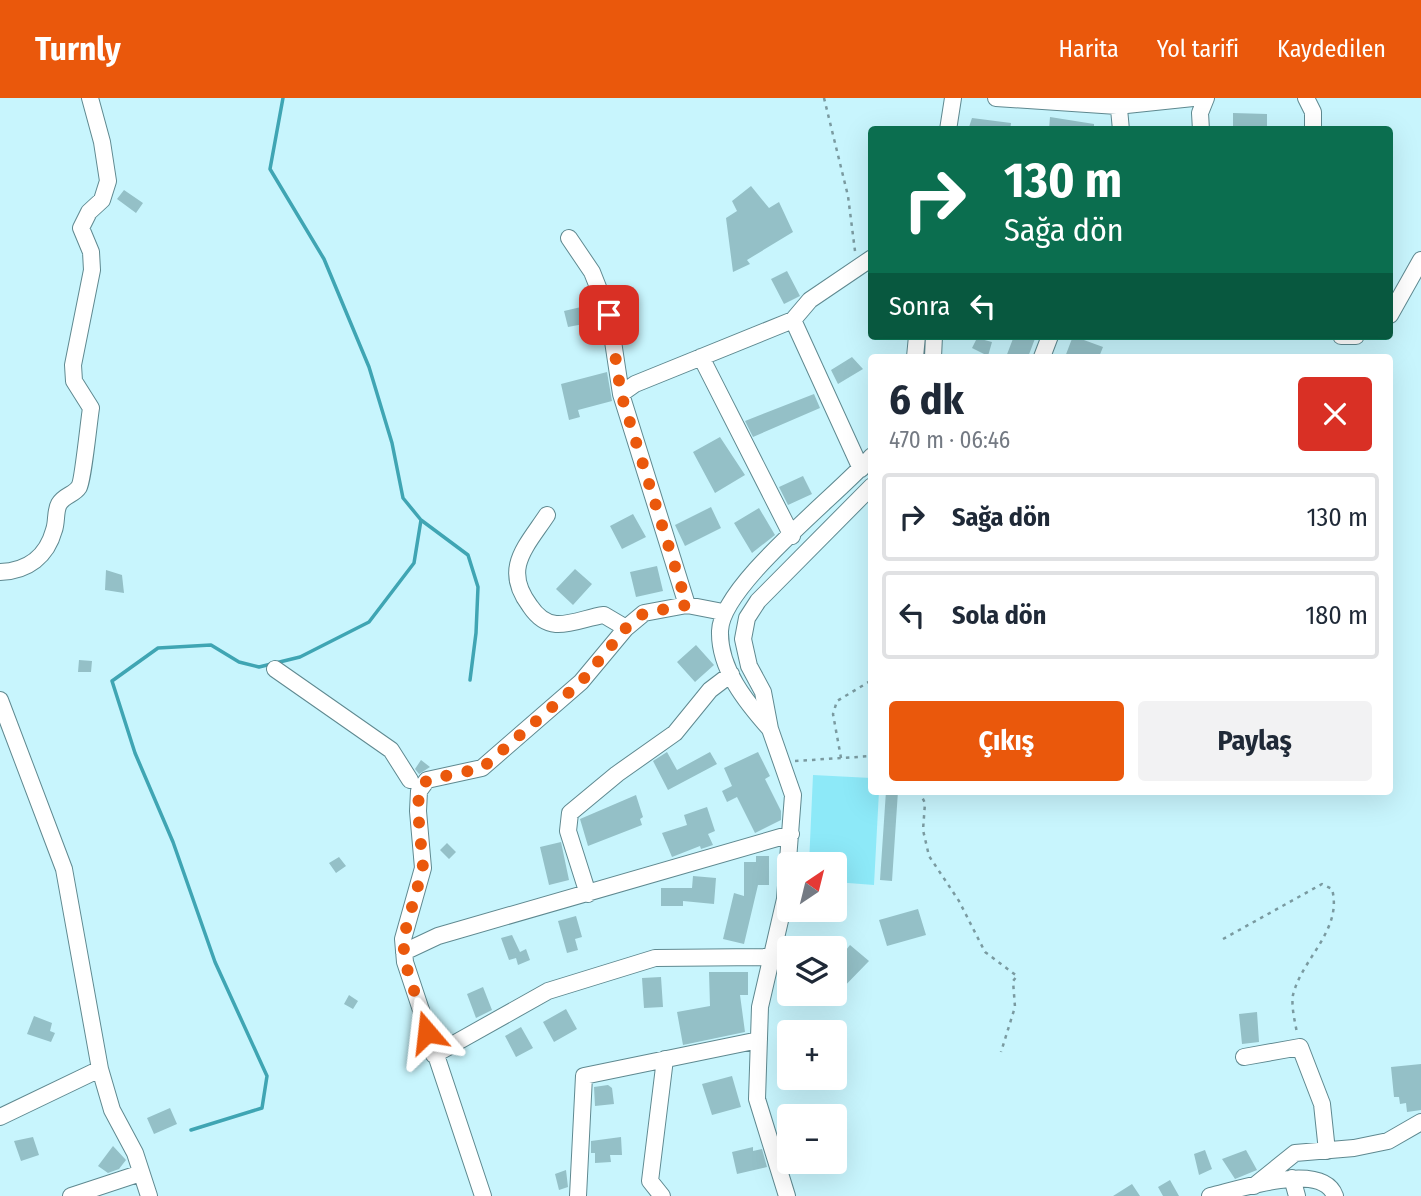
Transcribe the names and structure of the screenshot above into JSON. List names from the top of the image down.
{
  "north": "top right",
  "page": {
    "header": "Turnly",
    "nav": ["Harita", "Yol tarifi", "Kaydedilen"],
    "turn": ["130 m", "Sağa dön"],
    "then": "Sonra",
    "heading": ["6 dk", "470 m · 06:46"],
    "list": [
      {
        "name": "Sağa dön",
        "value": "130 m"
      },
      {
        "name": "Sola dön",
        "value": "180 m"
      }
    ],
    "buttons": ["Çıkış", "Paylaş"],
    "map_buttons": ["+", "−"]
  }
}
